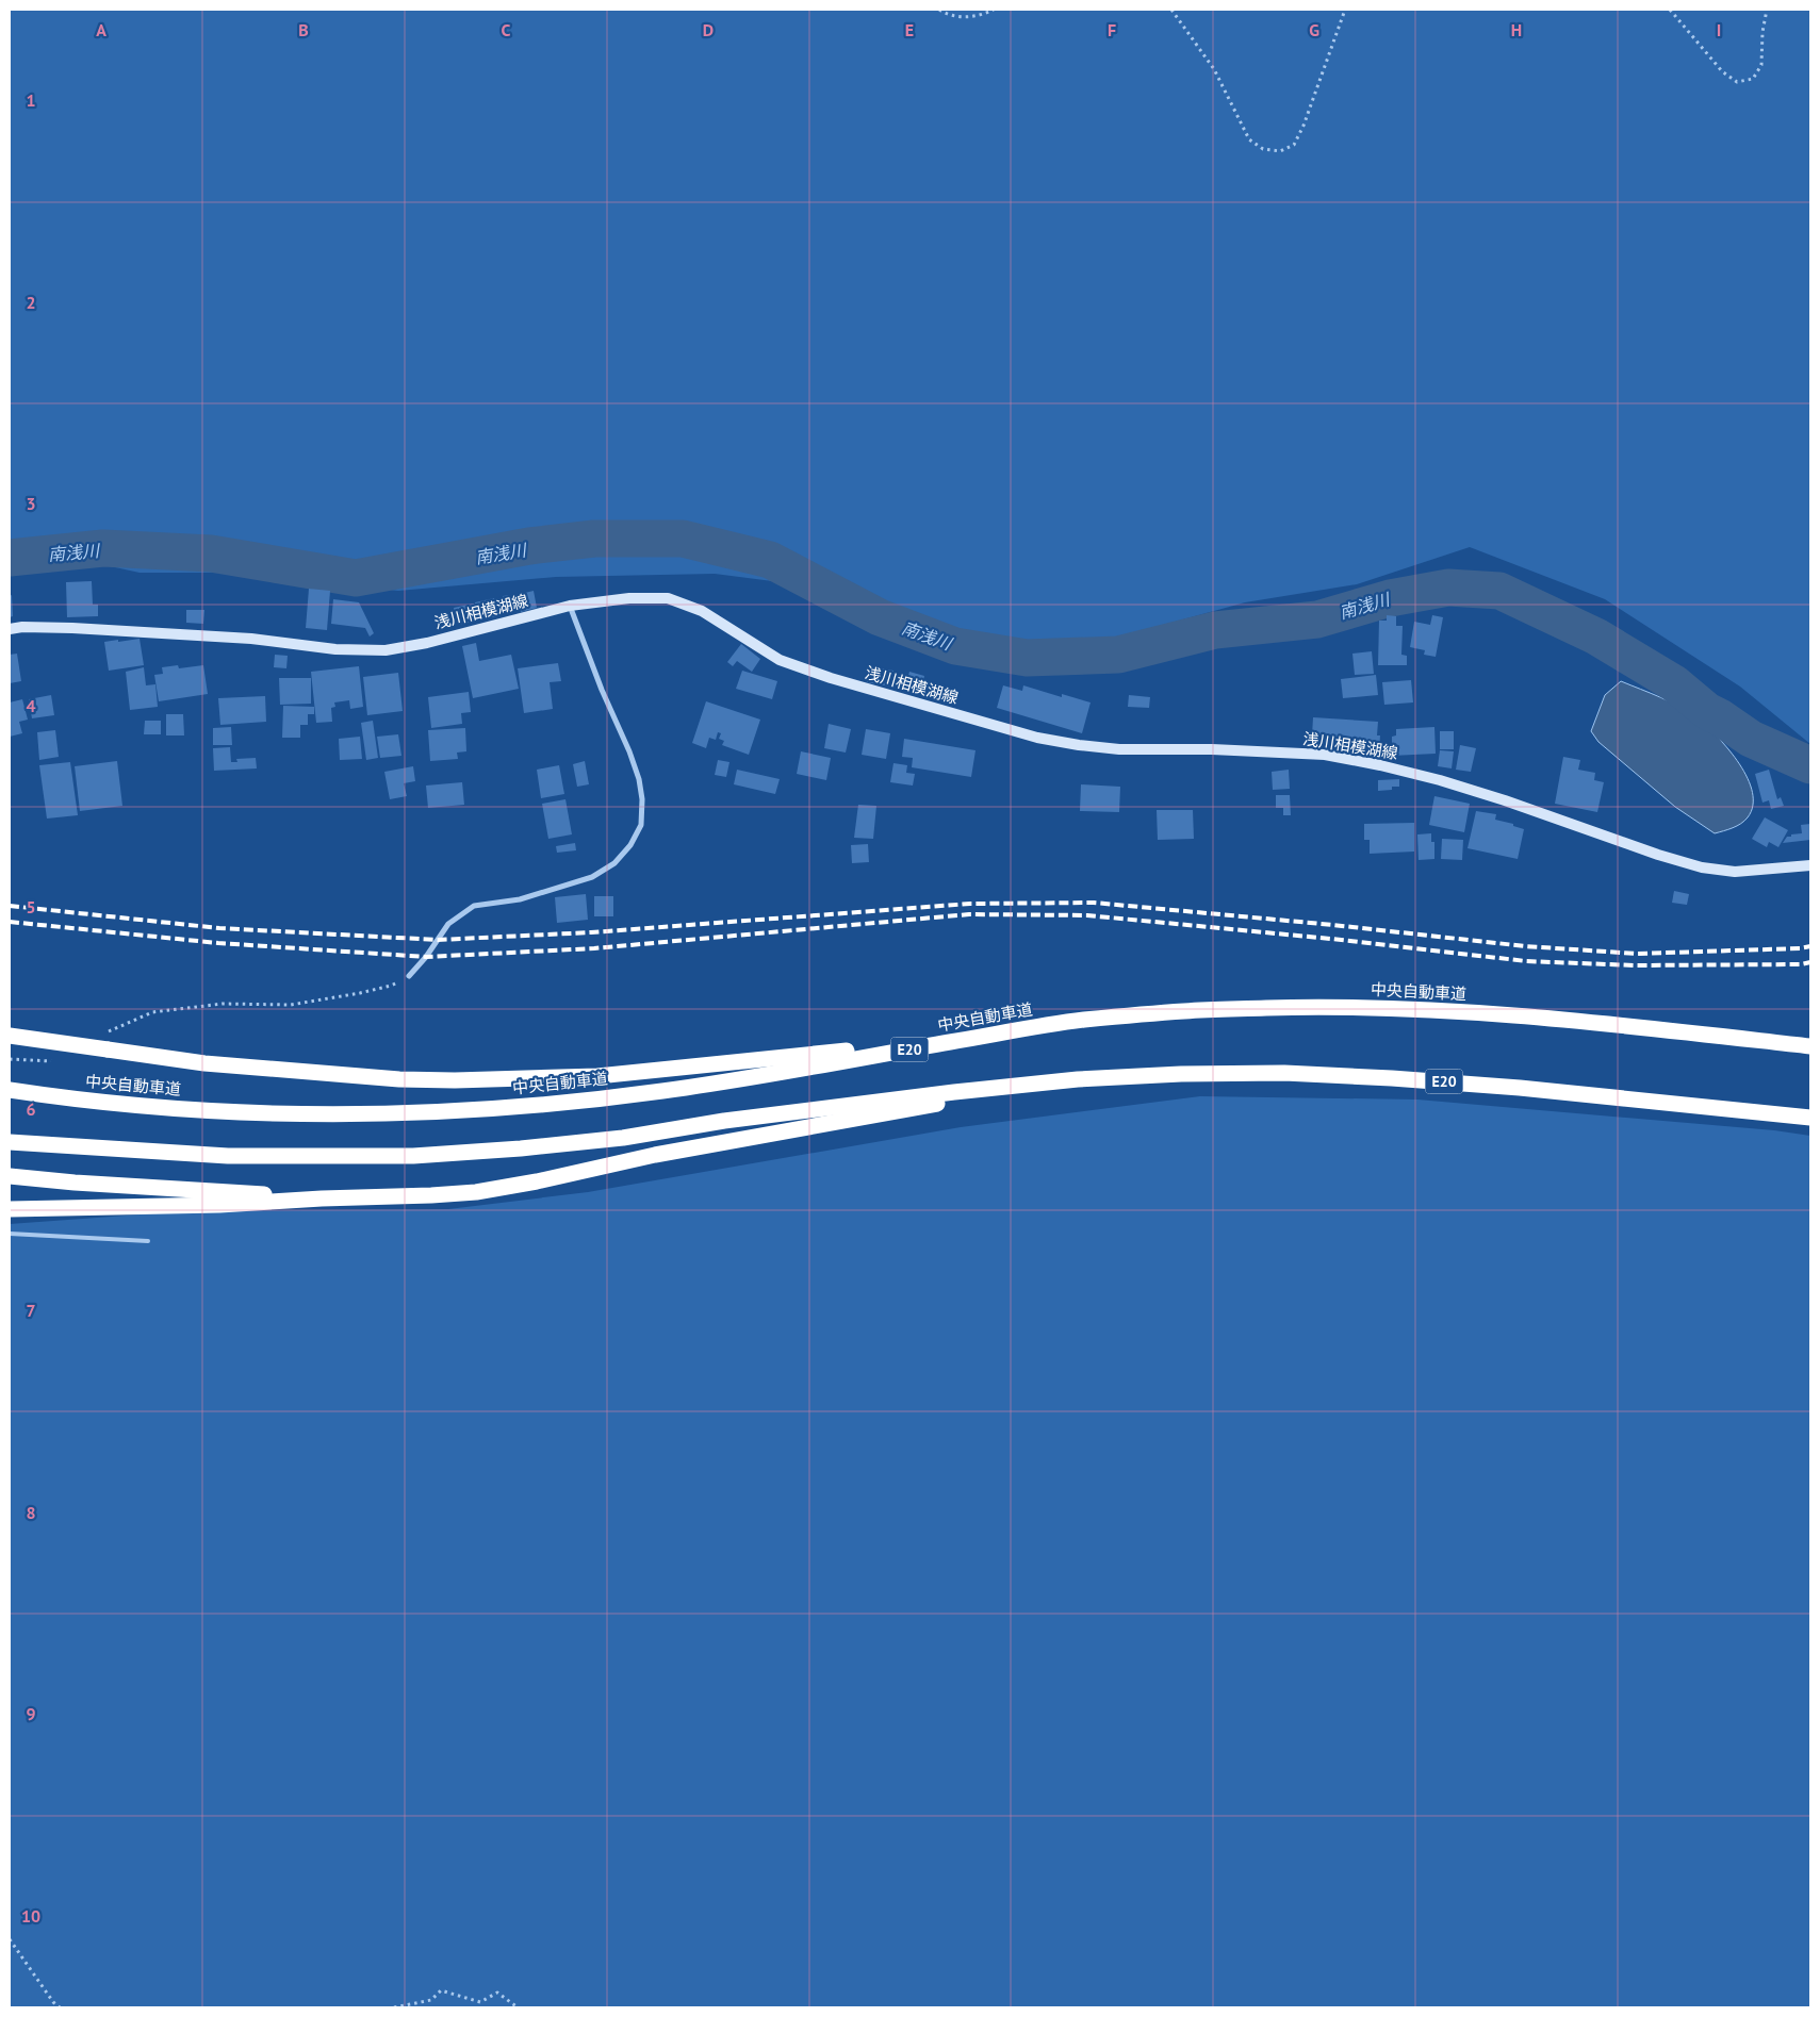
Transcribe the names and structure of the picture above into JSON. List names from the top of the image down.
{
  "streets": {
    "highway": ["中央自動車道", "E20"],
    "main road": ["浅川相模湖線"]
  },
  "water": ["南浅川"],
  "grid": {
    "columns": [
      "A",
      "B",
      "C",
      "D",
      "E",
      "F",
      "G",
      "H",
      "I"
    ],
    "rows": [
      "1",
      "2",
      "3",
      "4",
      "5",
      "6",
      "7",
      "8",
      "9",
      "10"
    ]
  }
}
